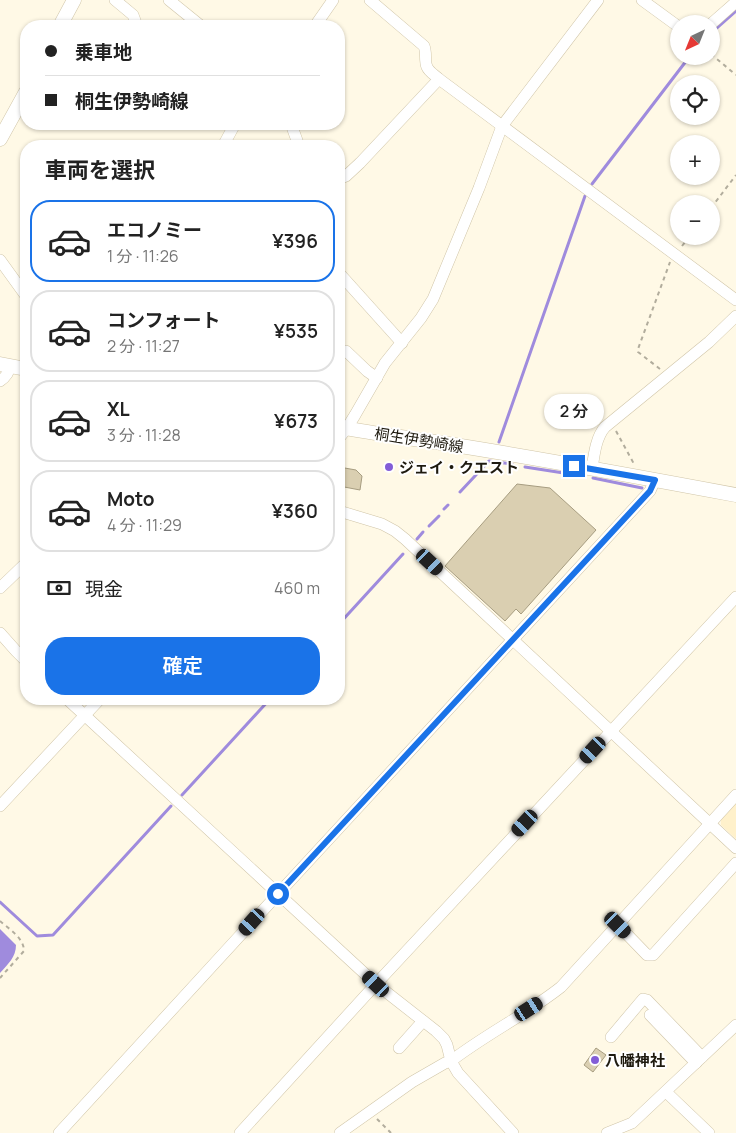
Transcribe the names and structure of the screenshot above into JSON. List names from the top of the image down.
{
  "streets": {
    "main road": ["桐生伊勢崎線"]
  },
  "places": ["ジェイ・クエスト", "八幡神社"],
  "north": "bottom left",
  "page": {
    "map_buttons": ["+", "−"],
    "banner": ["乗車地", "桐生伊勢崎線"],
    "heading": "車両を選択",
    "list": [
      {
        "name": "エコノミー",
        "note": "1 分 · 11:26",
        "value": "¥396"
      },
      {
        "name": "コンフォート",
        "note": "2 分 · 11:27",
        "value": "¥535"
      },
      {
        "name": "XL",
        "note": "3 分 · 11:28",
        "value": "¥673"
      },
      {
        "name": "Moto",
        "note": "4 分 · 11:29",
        "value": "¥360"
      }
    ],
    "bubble": "2 分",
    "pay": ["現金", "460 m"],
    "buttons": "確定"
  }
}
